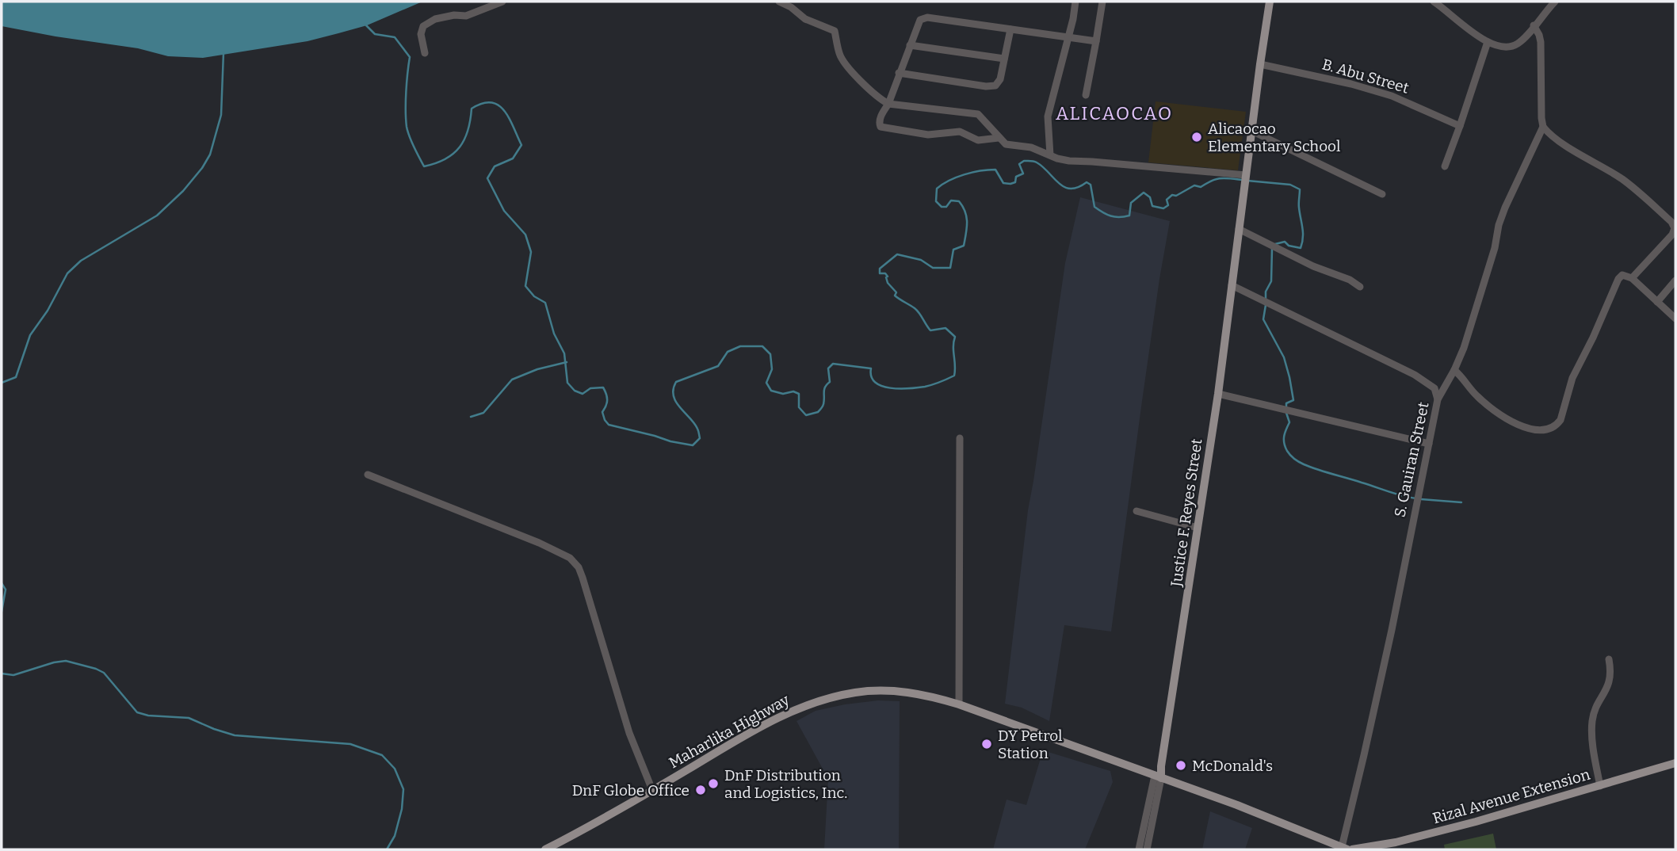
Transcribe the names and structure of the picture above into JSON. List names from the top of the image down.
{
  "streets": {
    "main road": ["Justice F. Reyes Street", "Maharlika Highway", "Rizal Avenue Extension"],
    "street": ["B. Abu Street", "S. Gauiran Street"]
  },
  "crossings": [
    ["B. Abu Street", "Justice F. Reyes Street"],
    ["S. Gauiran Street", "Maharlika Highway"],
    ["Justice F. Reyes Street", "Maharlika Highway"]
  ],
  "districts": ["ALICAOCAO"],
  "places": [
    "Alicaocao Elementary School",
    "DY Petrol Station",
    "McDonald's",
    "DnF Distribution and Logistics, Inc.",
    "DnF Globe Office"
  ]
}
